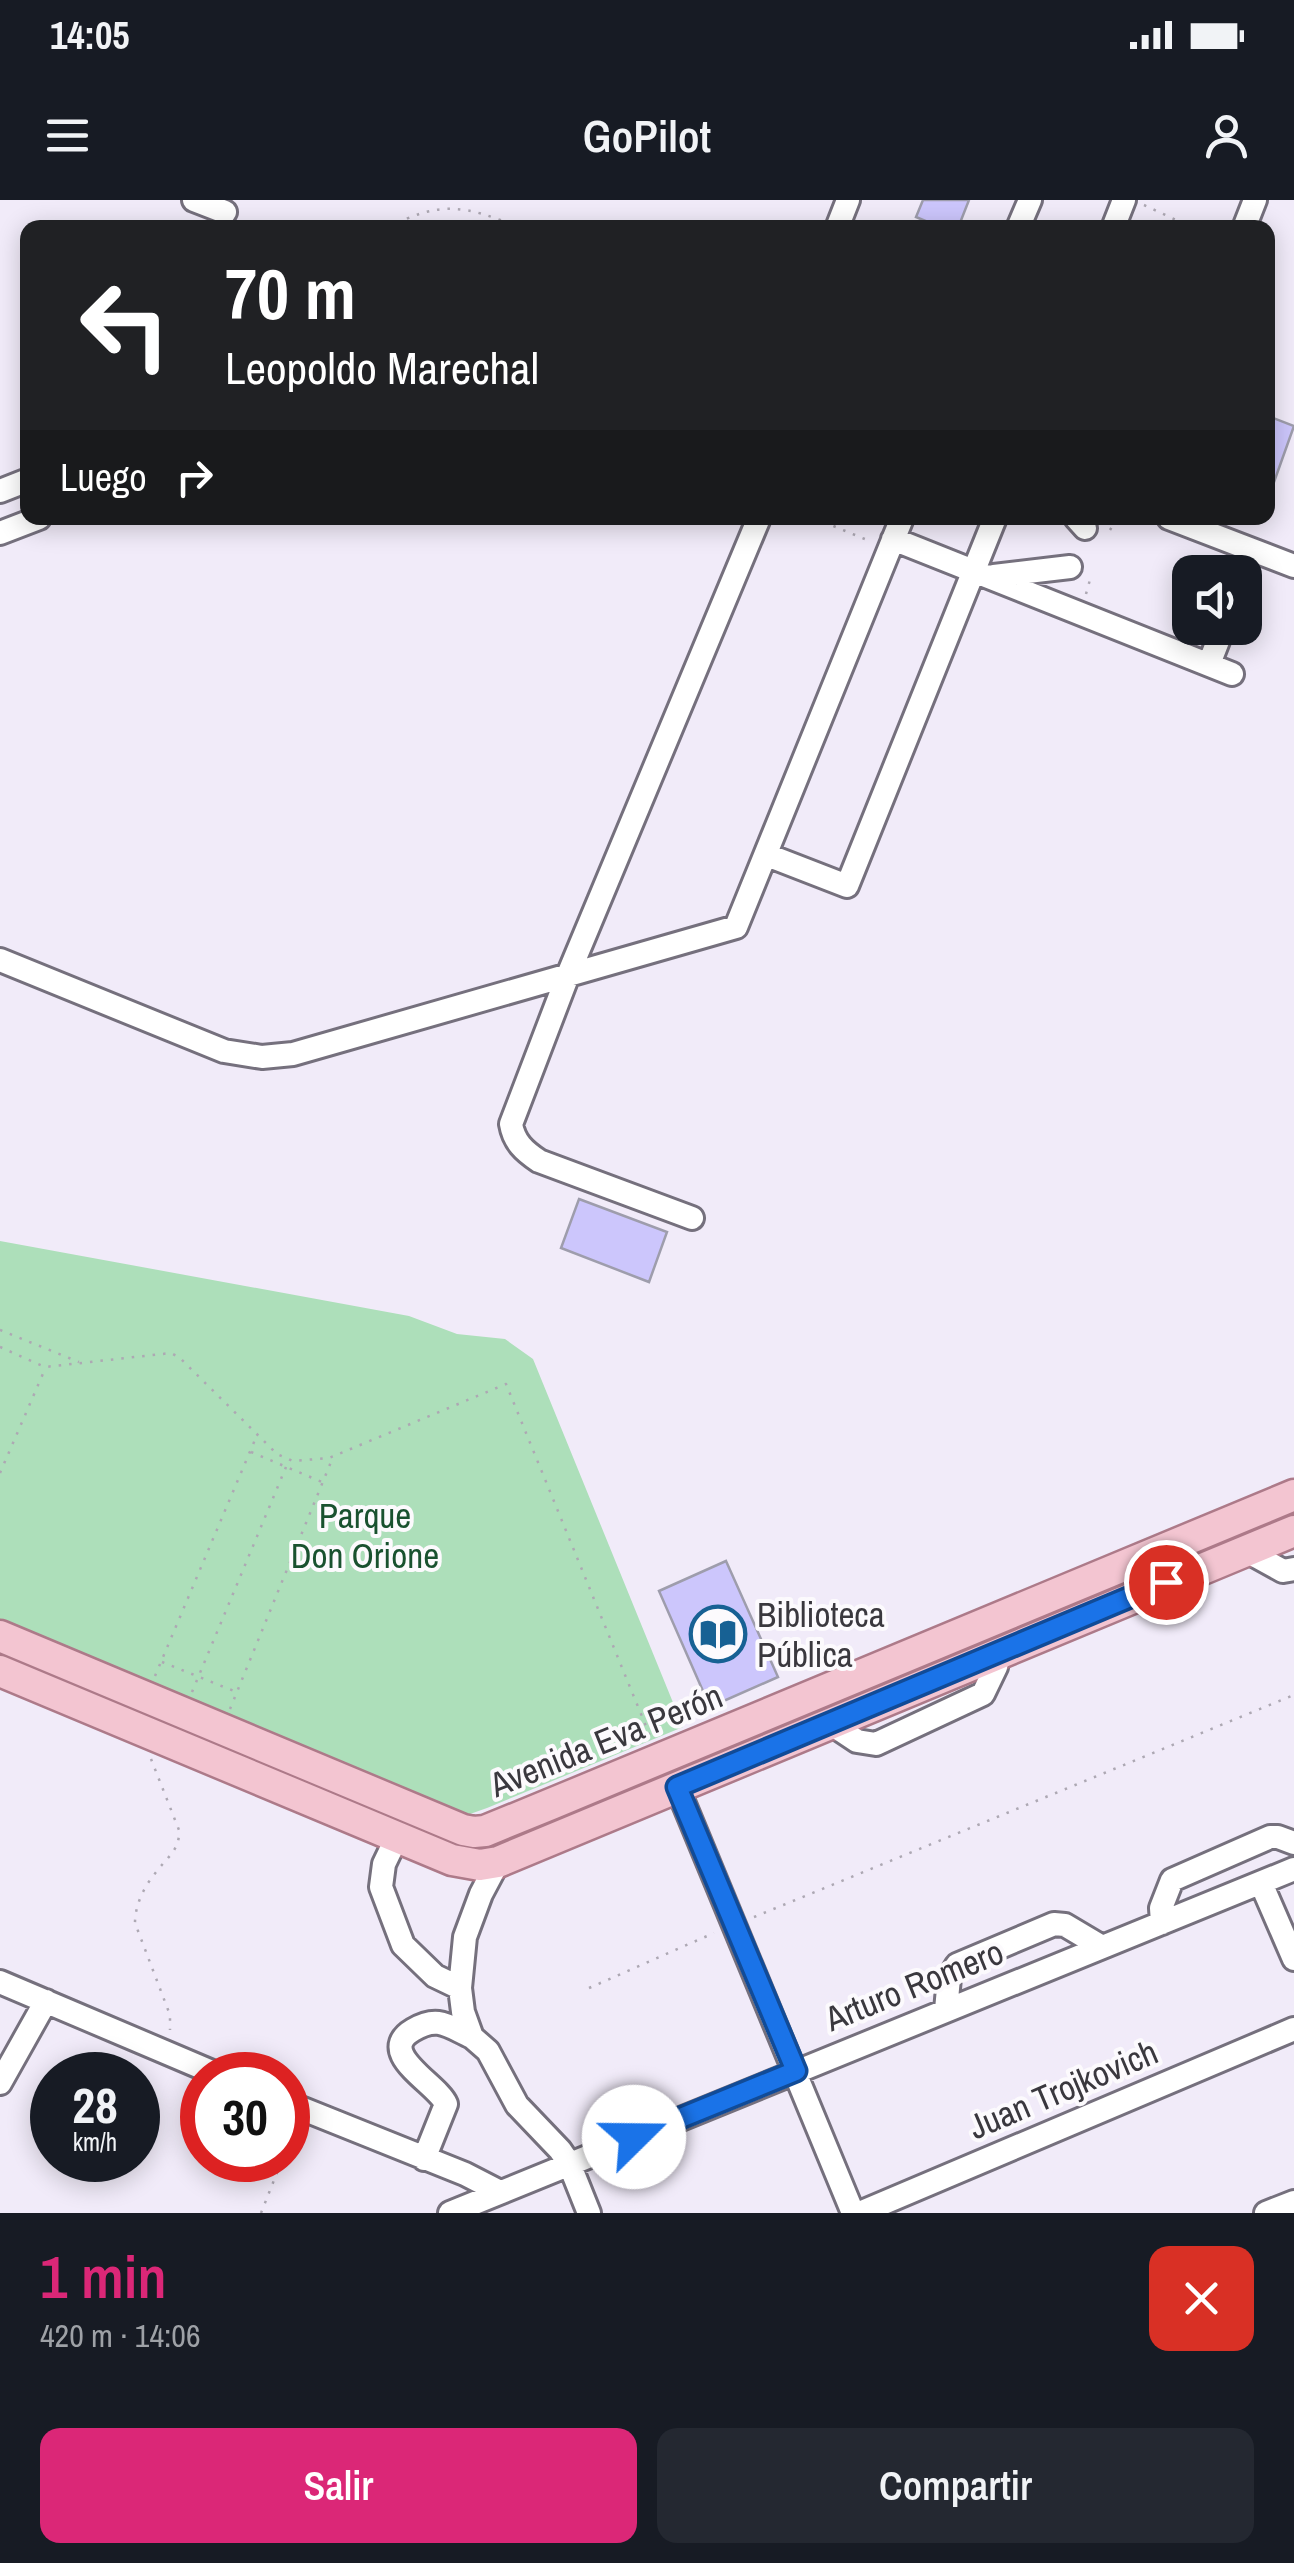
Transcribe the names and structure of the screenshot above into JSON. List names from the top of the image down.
{
  "streets": {
    "main road": ["Avenida Eva Perón"],
    "street": ["Arturo Romero", "Juan Trojkovich"]
  },
  "parks": ["Parque Don Orione"],
  "places": {
    "library": ["Biblioteca Pública"]
  },
  "page": {
    "status": "14:05",
    "header": "GoPilot",
    "turn": ["70 m", "Leopoldo Marechal"],
    "then": "Luego",
    "speed": "28 km/h",
    "limit": "30",
    "heading": ["1 min", "420 m · 14:06"],
    "buttons": ["Salir", "Compartir"]
  }
}
